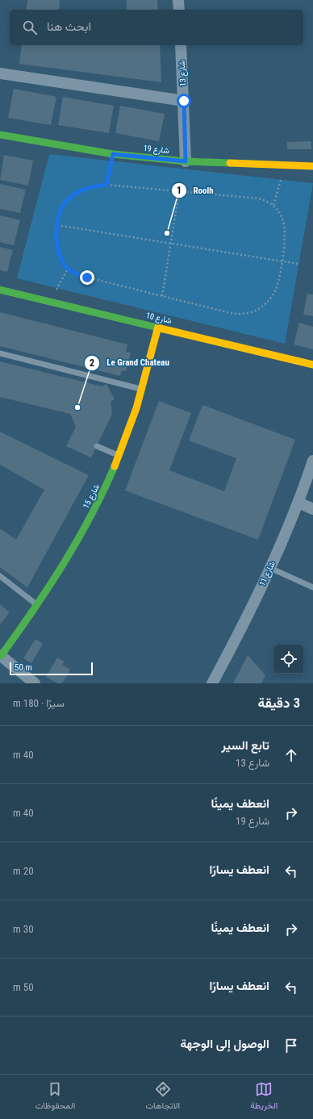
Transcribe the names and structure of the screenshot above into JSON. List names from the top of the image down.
{
  "streets": {
    "street": [
      "شارع 13",
      "شارع 19",
      "شارع 10",
      "شارع 15",
      "شارع 11"
    ]
  },
  "crossings": [
    ["شارع 13", "شارع 19"],
    ["شارع 10", "شارع 15"]
  ],
  "places": ["Roolh", "Le Grand Chateau"],
  "scale_bar": "50 m",
  "page": {
    "search": "ابحث هنا",
    "scale": "50 m",
    "heading": ["3 دقيقة", "سيرًا · 180 m"],
    "list": [
      ["تابع السير", "شارع 13", "40 m"],
      ["انعطف يمينًا", "شارع 19", "40 m"],
      ["انعطف يسارًا", "20 m"],
      ["انعطف يمينًا", "30 m"],
      ["انعطف يسارًا", "50 m"],
      "الوصول إلى الوجهة"
    ],
    "nav": ["الخريطة", "الاتجاهات", "المحفوظات"]
  }
}
